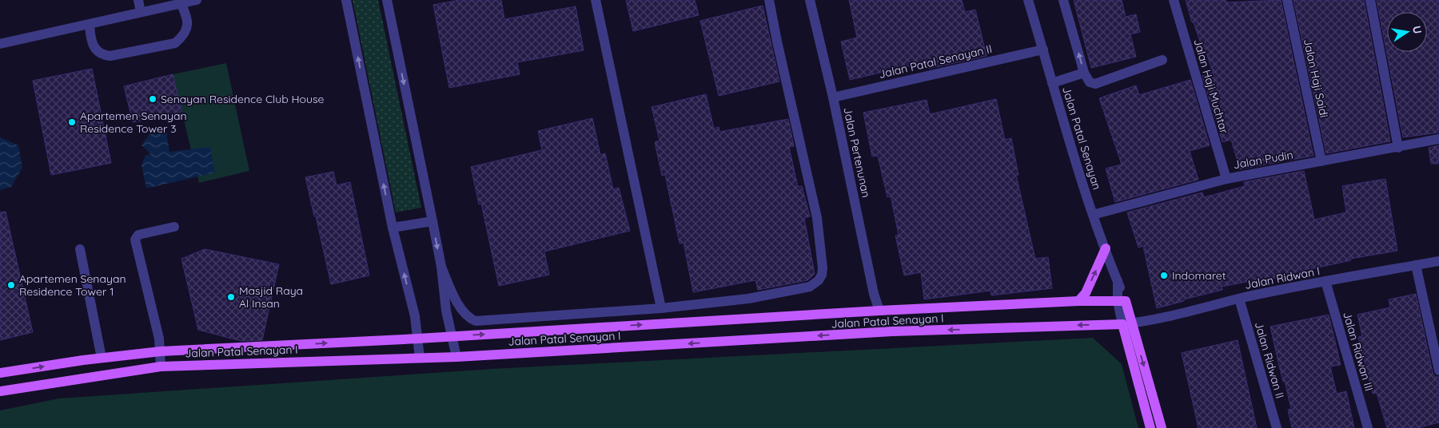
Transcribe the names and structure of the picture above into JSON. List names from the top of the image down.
{
  "streets": {
    "main road": ["Jalan Patal Senayan", "Jalan Patal Senayan I"],
    "street": [
      "Jalan Patal Senayan II",
      "Jalan Haji Saidi",
      "Jalan Haji Muchtar",
      "Jalan Pertenunan",
      "Jalan Pudin",
      "Jalan Ridwan I",
      "Jalan Ridwan III",
      "Jalan Ridwan II"
    ]
  },
  "crossings": [
    ["Jalan Patal Senayan II", "Jalan Patal Senayan"],
    ["Jalan Patal Senayan II", "Jalan Pertenunan"],
    ["Jalan Haji Saidi", "Jalan Pudin"],
    ["Jalan Haji Muchtar", "Jalan Pudin"],
    ["Jalan Patal Senayan", "Jalan Pudin"],
    ["Jalan Patal Senayan", "Jalan Ridwan I"],
    ["Jalan Patal Senayan", "Jalan Patal Senayan I"],
    ["Jalan Pertenunan", "Jalan Patal Senayan I"],
    ["Jalan Ridwan I", "Jalan Patal Senayan I"],
    ["Jalan Ridwan I", "Jalan Ridwan III"],
    ["Jalan Ridwan I", "Jalan Ridwan II"]
  ],
  "places": [
    "Senayan Residence Club House",
    "Apartemen Senayan Residence Tower 3",
    "Indomaret",
    "Apartemen Senayan Residence Tower 1",
    "Masjid Raya Al Insan"
  ],
  "north": "right"
}
